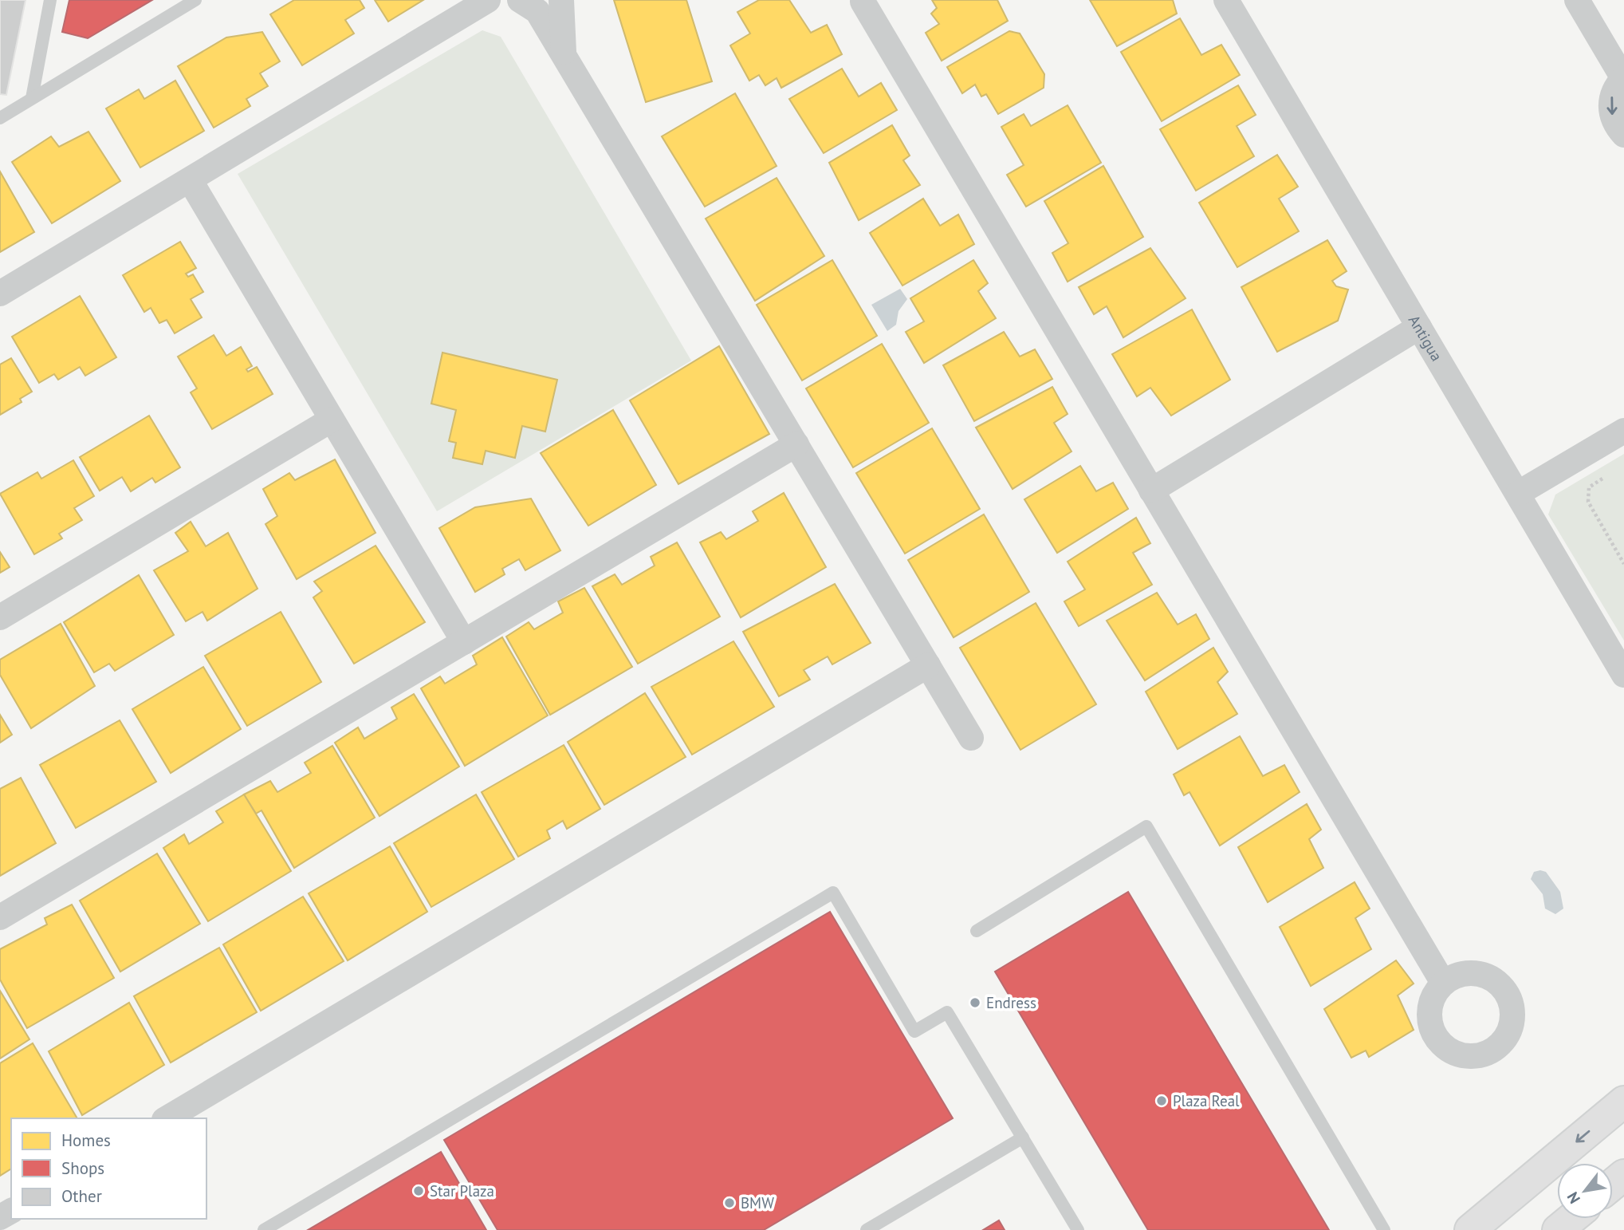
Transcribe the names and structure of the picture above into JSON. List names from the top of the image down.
{
  "streets": {
    "street": ["Antigua"]
  },
  "places": [
    "Endress",
    "Plaza Real",
    "Star Plaza",
    "BMW"
  ],
  "legend": ["Homes", "Shops", "Other"],
  "north": "bottom left"
}
